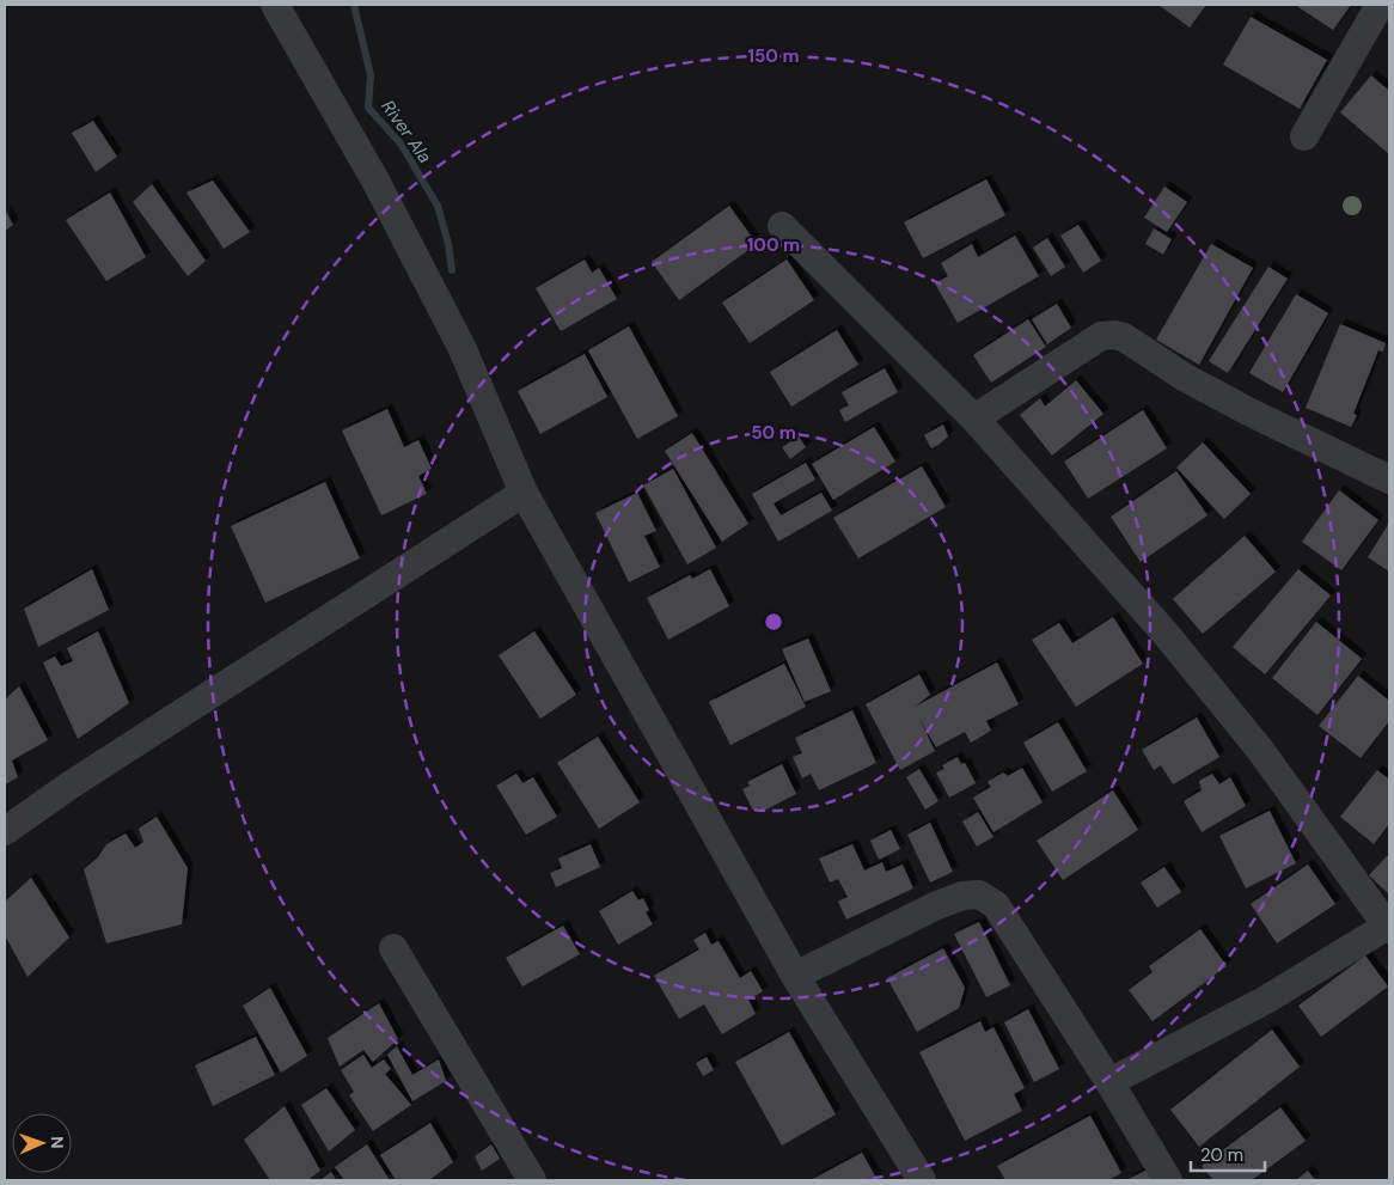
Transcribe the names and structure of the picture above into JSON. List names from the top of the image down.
{
  "water": ["River Ala"],
  "scale_bar": "20 m",
  "north": "right",
  "rings": ["150 m", "100 m", "50 m"]
}
